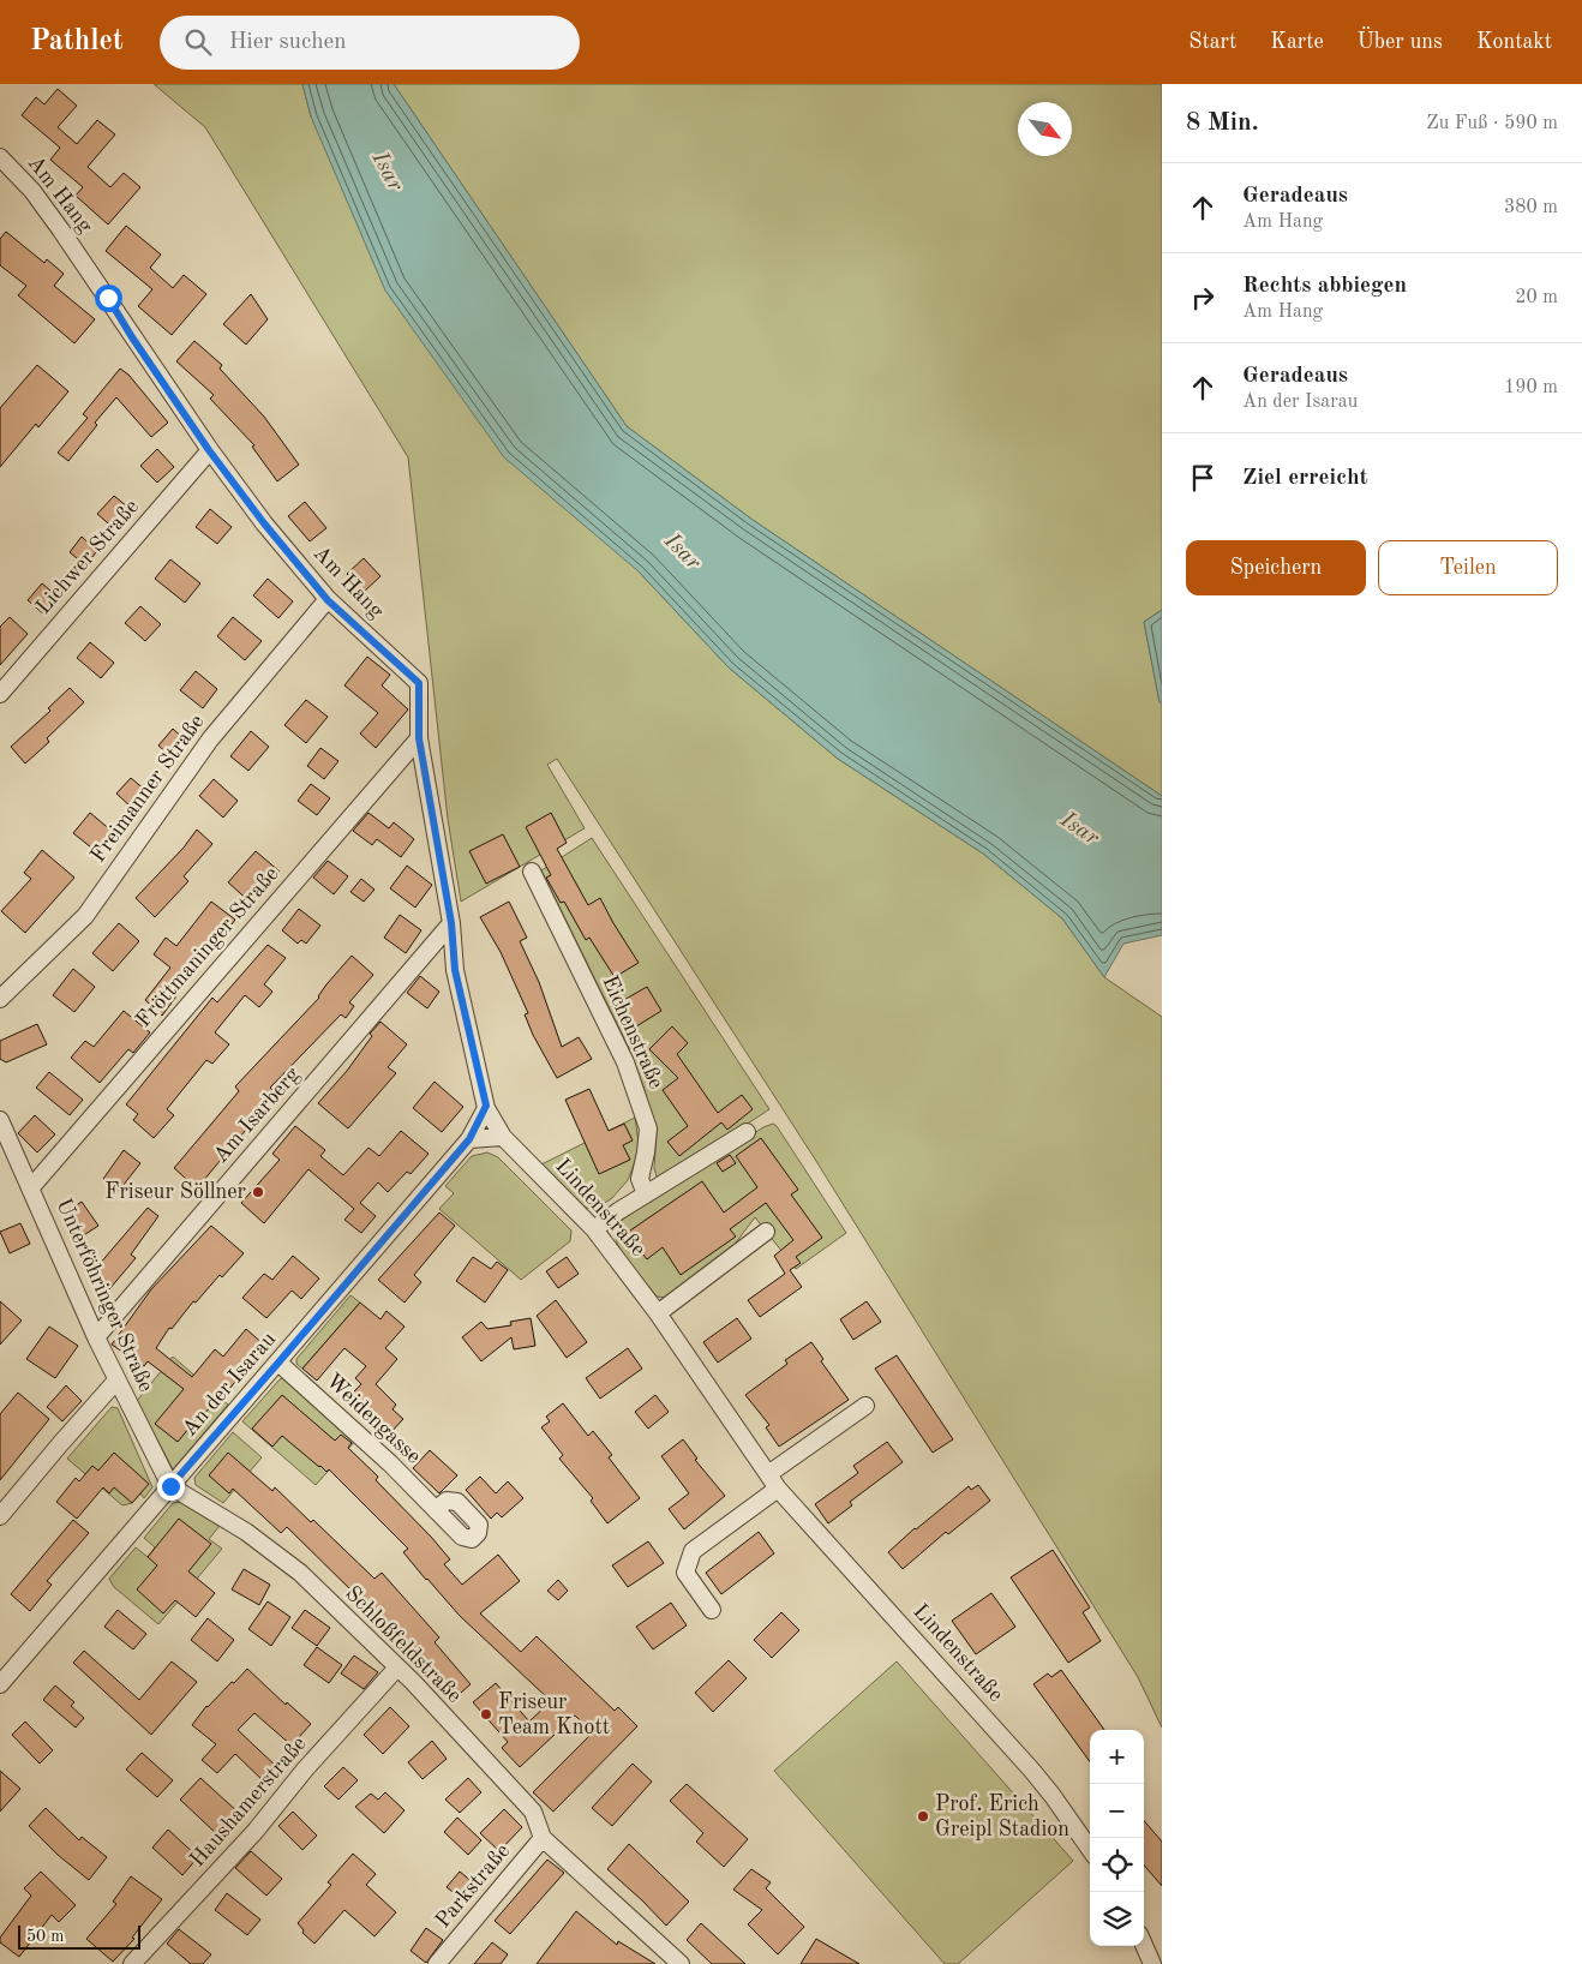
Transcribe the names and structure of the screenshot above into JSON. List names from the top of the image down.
{
  "streets": {
    "street": [
      "Am Hang",
      "Lichwer Straße",
      "Freimanner Straße",
      "Fröttmaninger Straße",
      "Eichenstraße",
      "Am Isarberg",
      "Lindenstraße",
      "Unterföhringer Straße",
      "An der Isarau",
      "Weidengasse",
      "Schloßfeldstraße",
      "Haushamerstraße",
      "Parkstraße"
    ]
  },
  "crossings": [
    ["Am Hang", "Lichwer Straße"],
    ["Am Hang", "Freimanner Straße"],
    ["Am Hang", "Fröttmaninger Straße"],
    ["Am Hang", "Am Isarberg"],
    ["Am Hang", "Lindenstraße"],
    ["Fröttmaninger Straße", "Unterföhringer Straße"],
    ["Am Isarberg", "Unterföhringer Straße"],
    ["Unterföhringer Straße", "An der Isarau"],
    ["Unterföhringer Straße", "Schloßfeldstraße"],
    ["An der Isarau", "Weidengasse"],
    ["An der Isarau", "Schloßfeldstraße"],
    ["Schloßfeldstraße", "Haushamerstraße"],
    ["Schloßfeldstraße", "Parkstraße"]
  ],
  "water": ["Isar"],
  "places": ["Friseur Söllner", "Friseur Team Knott", "Prof. Erich Greipl Stadion"],
  "scale_bar": "50 m",
  "north": "bottom right",
  "page": {
    "header": "Pathlet",
    "search": "Hier suchen",
    "nav": [
      "Start",
      "Karte",
      "Über uns",
      "Kontakt"
    ],
    "heading": ["8 Min.", "Zu Fuß · 590 m"],
    "list": [
      ["Geradeaus", "Am Hang", "380 m"],
      ["Rechts abbiegen", "Am Hang", "20 m"],
      ["Geradeaus", "An der Isarau", "190 m"],
      "Ziel erreicht"
    ],
    "buttons": ["Speichern", "Teilen"],
    "map_buttons": ["+", "−"],
    "scale": "50 m"
  }
}
